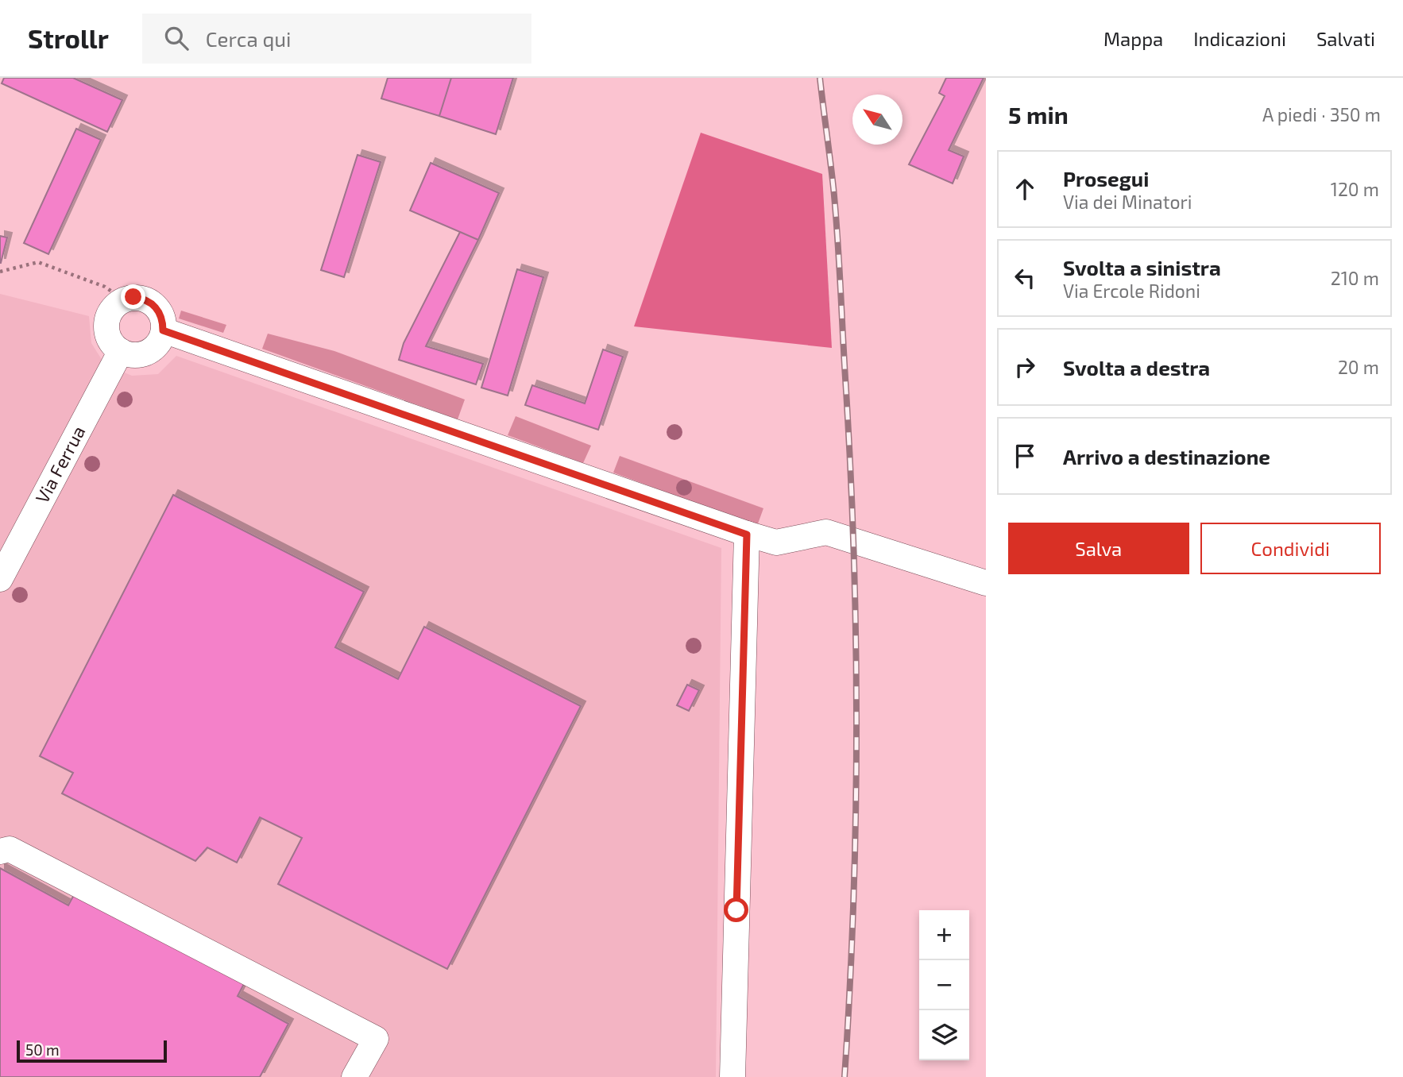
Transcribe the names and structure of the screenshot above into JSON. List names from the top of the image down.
{
  "streets": {
    "street": ["Via Ferrua"]
  },
  "scale_bar": "50 m",
  "north": "top left",
  "page": {
    "header": "Strollr",
    "search": "Cerca qui",
    "nav": ["Mappa", "Indicazioni", "Salvati"],
    "heading": ["5 min", "A piedi · 350 m"],
    "list": [
      ["Prosegui", "Via dei Minatori", "120 m"],
      ["Svolta a sinistra", "Via Ercole Ridoni", "210 m"],
      ["Svolta a destra", "20 m"],
      "Arrivo a destinazione"
    ],
    "buttons": ["Salva", "Condividi"],
    "map_buttons": ["+", "−"],
    "scale": "50 m"
  }
}
